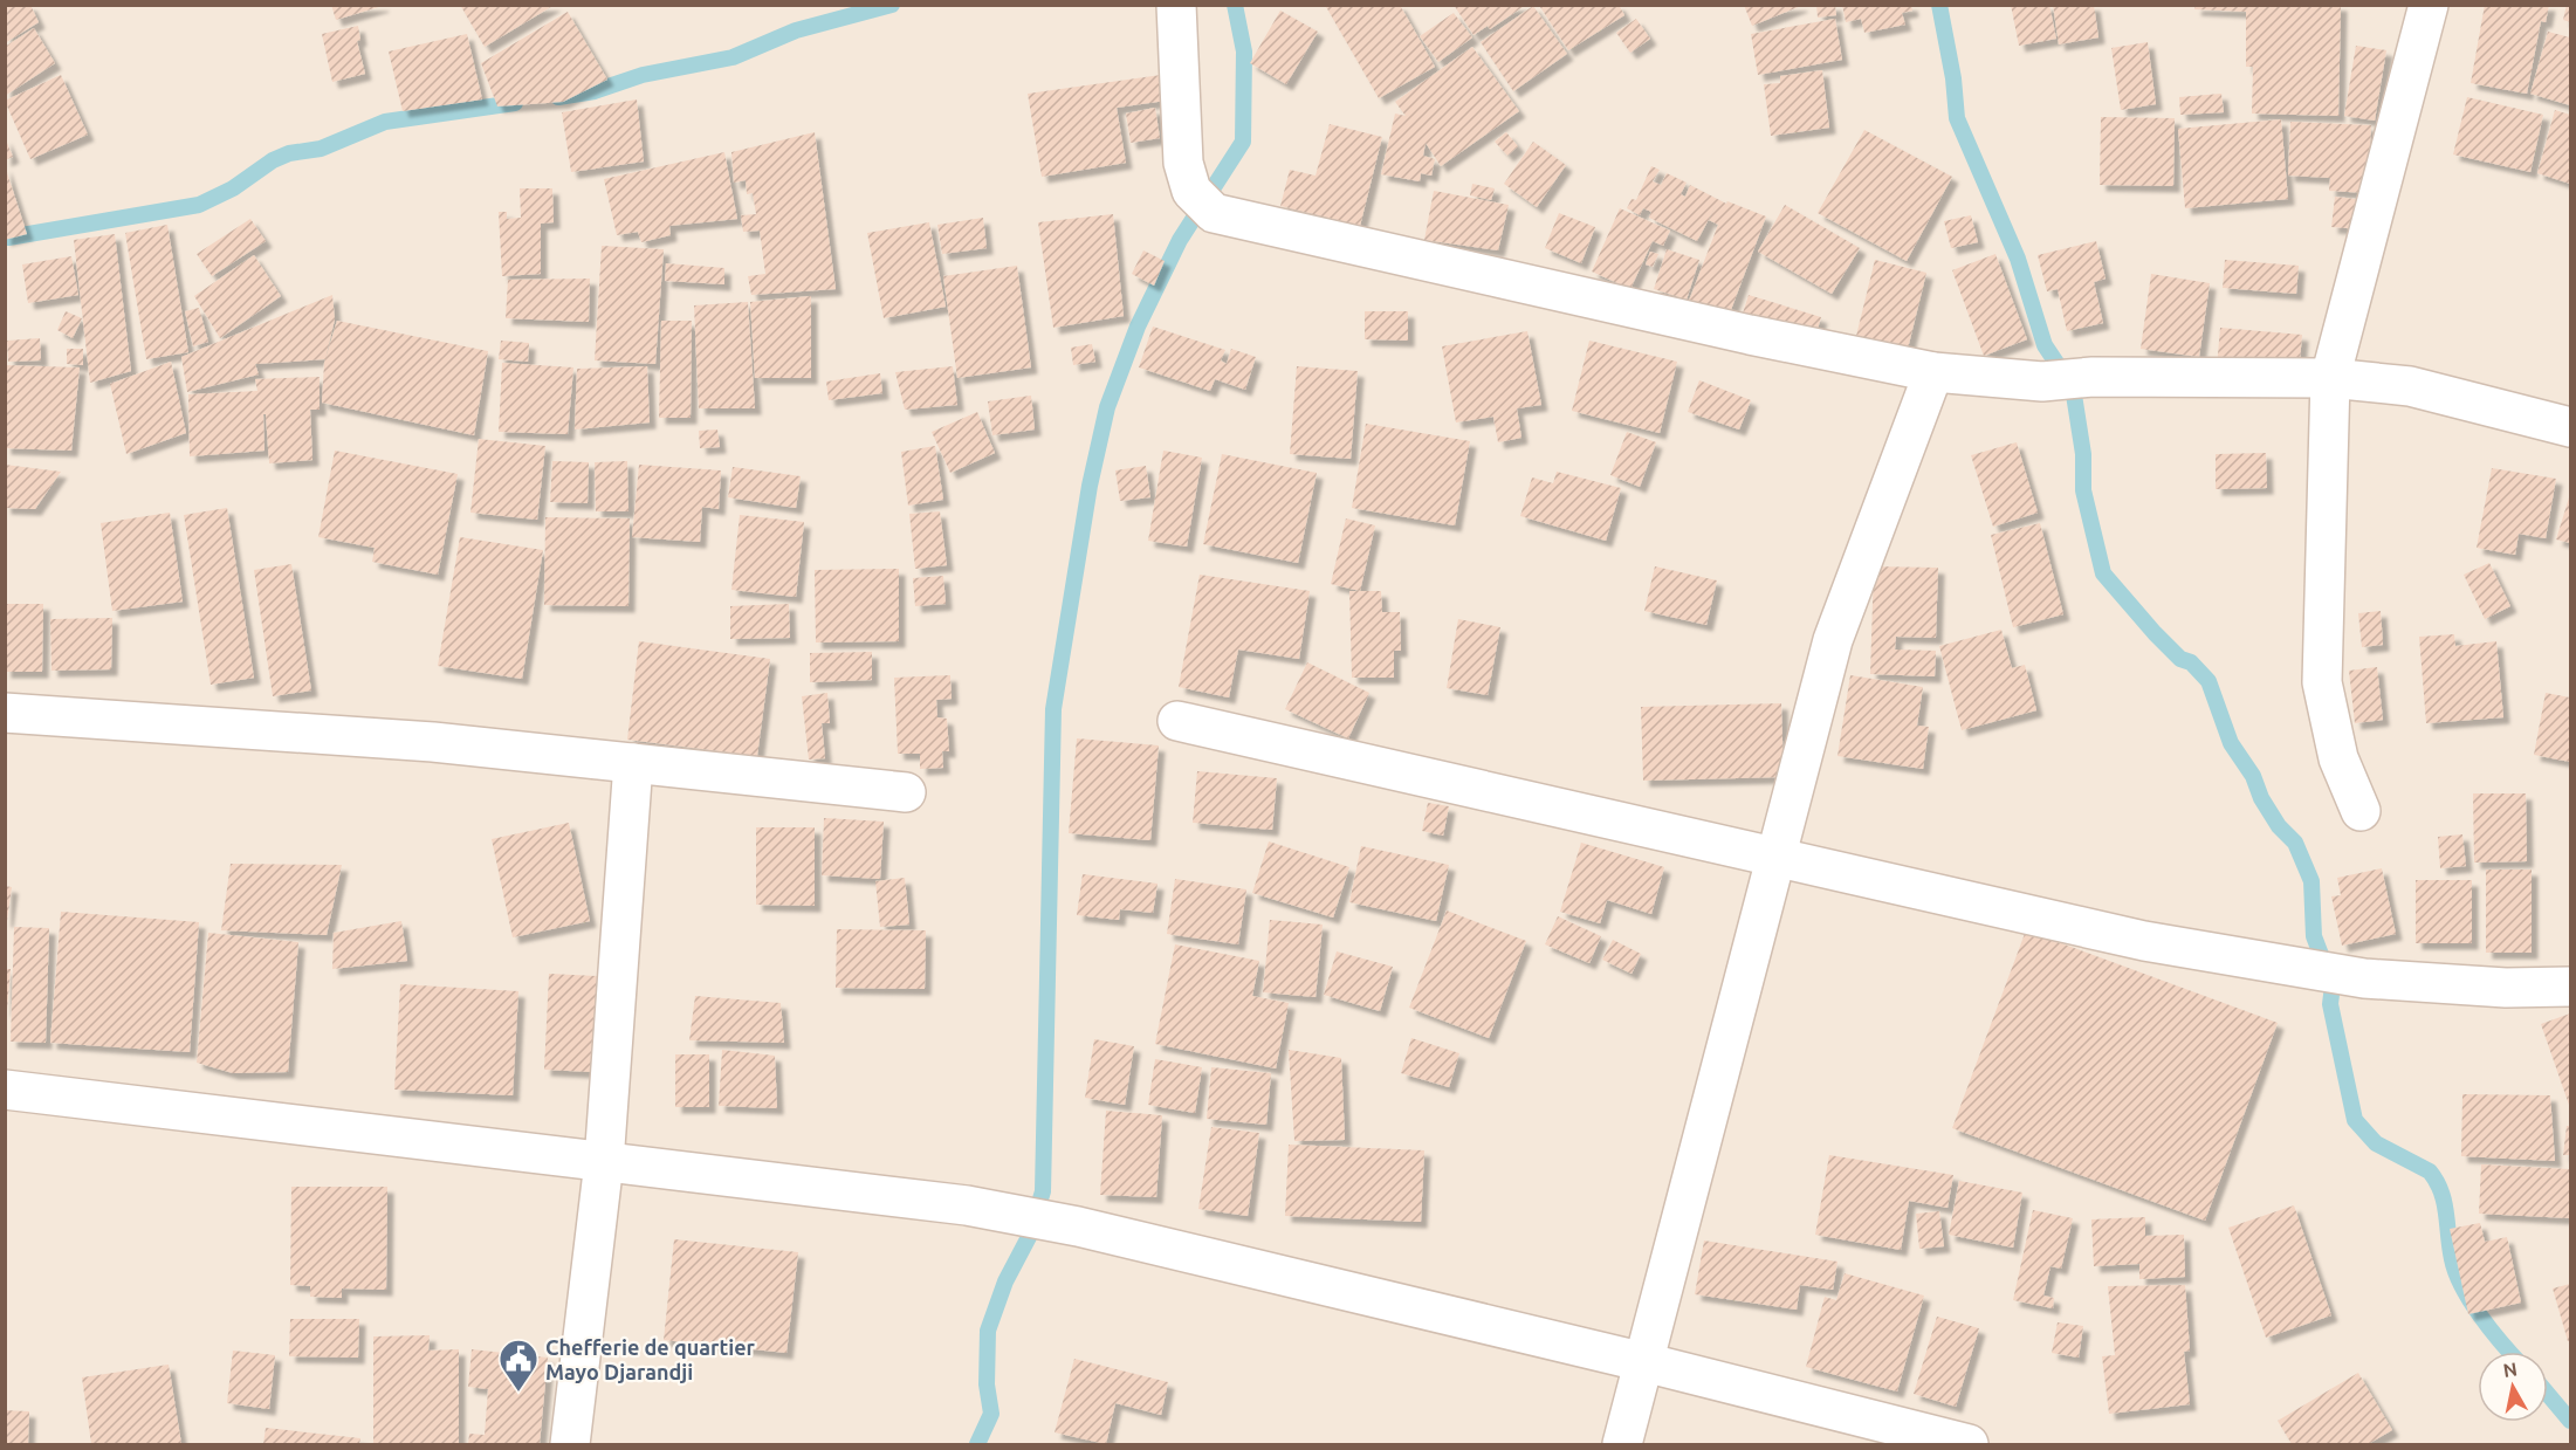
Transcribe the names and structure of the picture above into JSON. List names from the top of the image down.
{
  "places": {
    "public building": ["Chefferie de quartier Mayo Djarandji"]
  },
  "north": "top"
}
